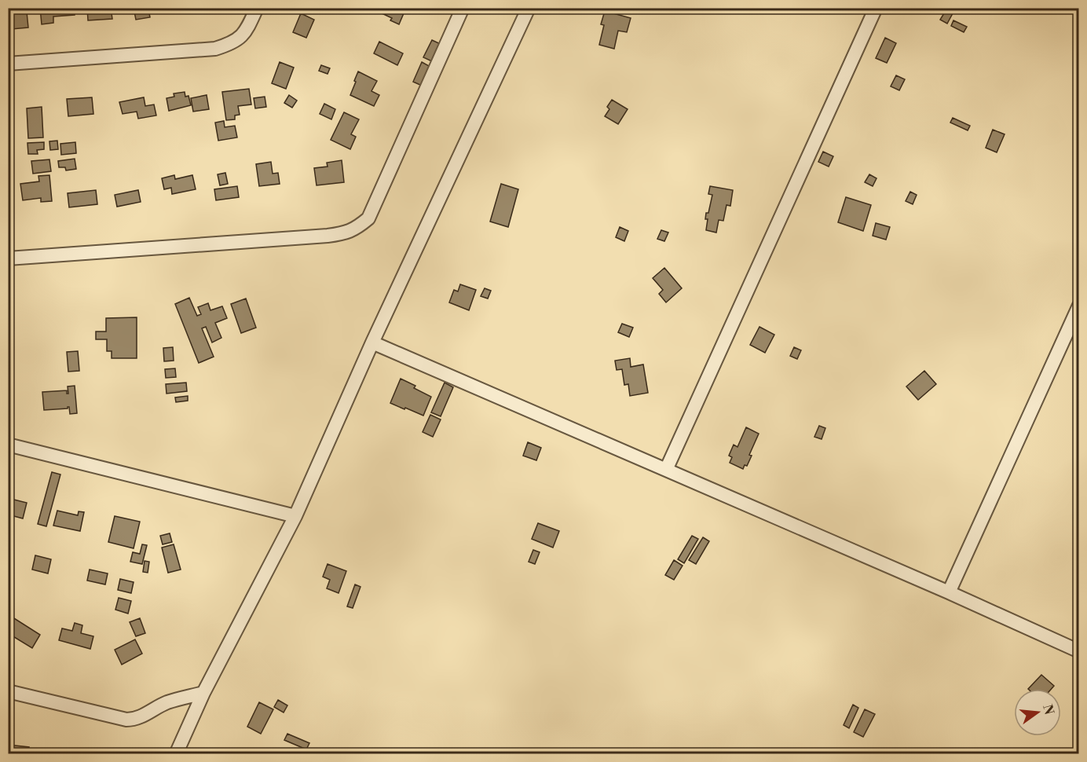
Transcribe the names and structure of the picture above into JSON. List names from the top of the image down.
{
  "north": "right"
}
